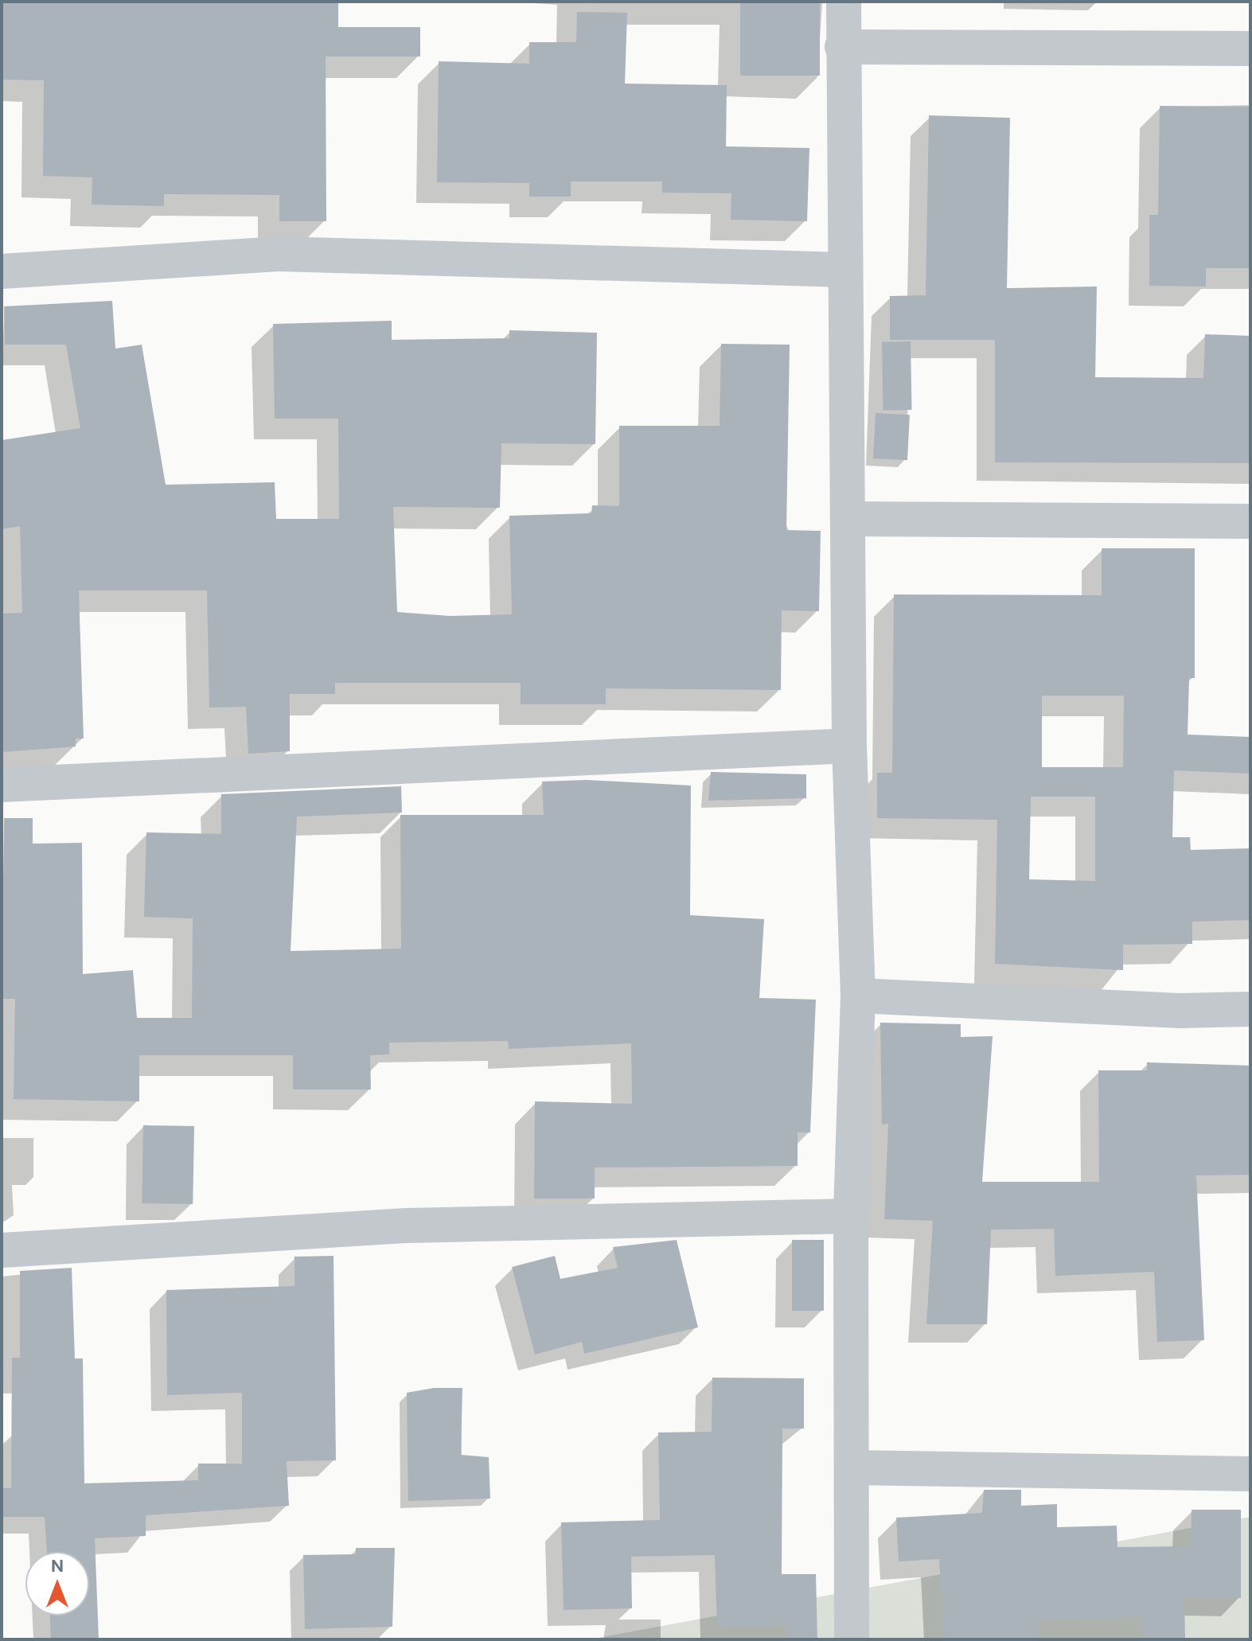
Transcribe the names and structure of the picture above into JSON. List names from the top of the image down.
{
  "north": "top"
}
